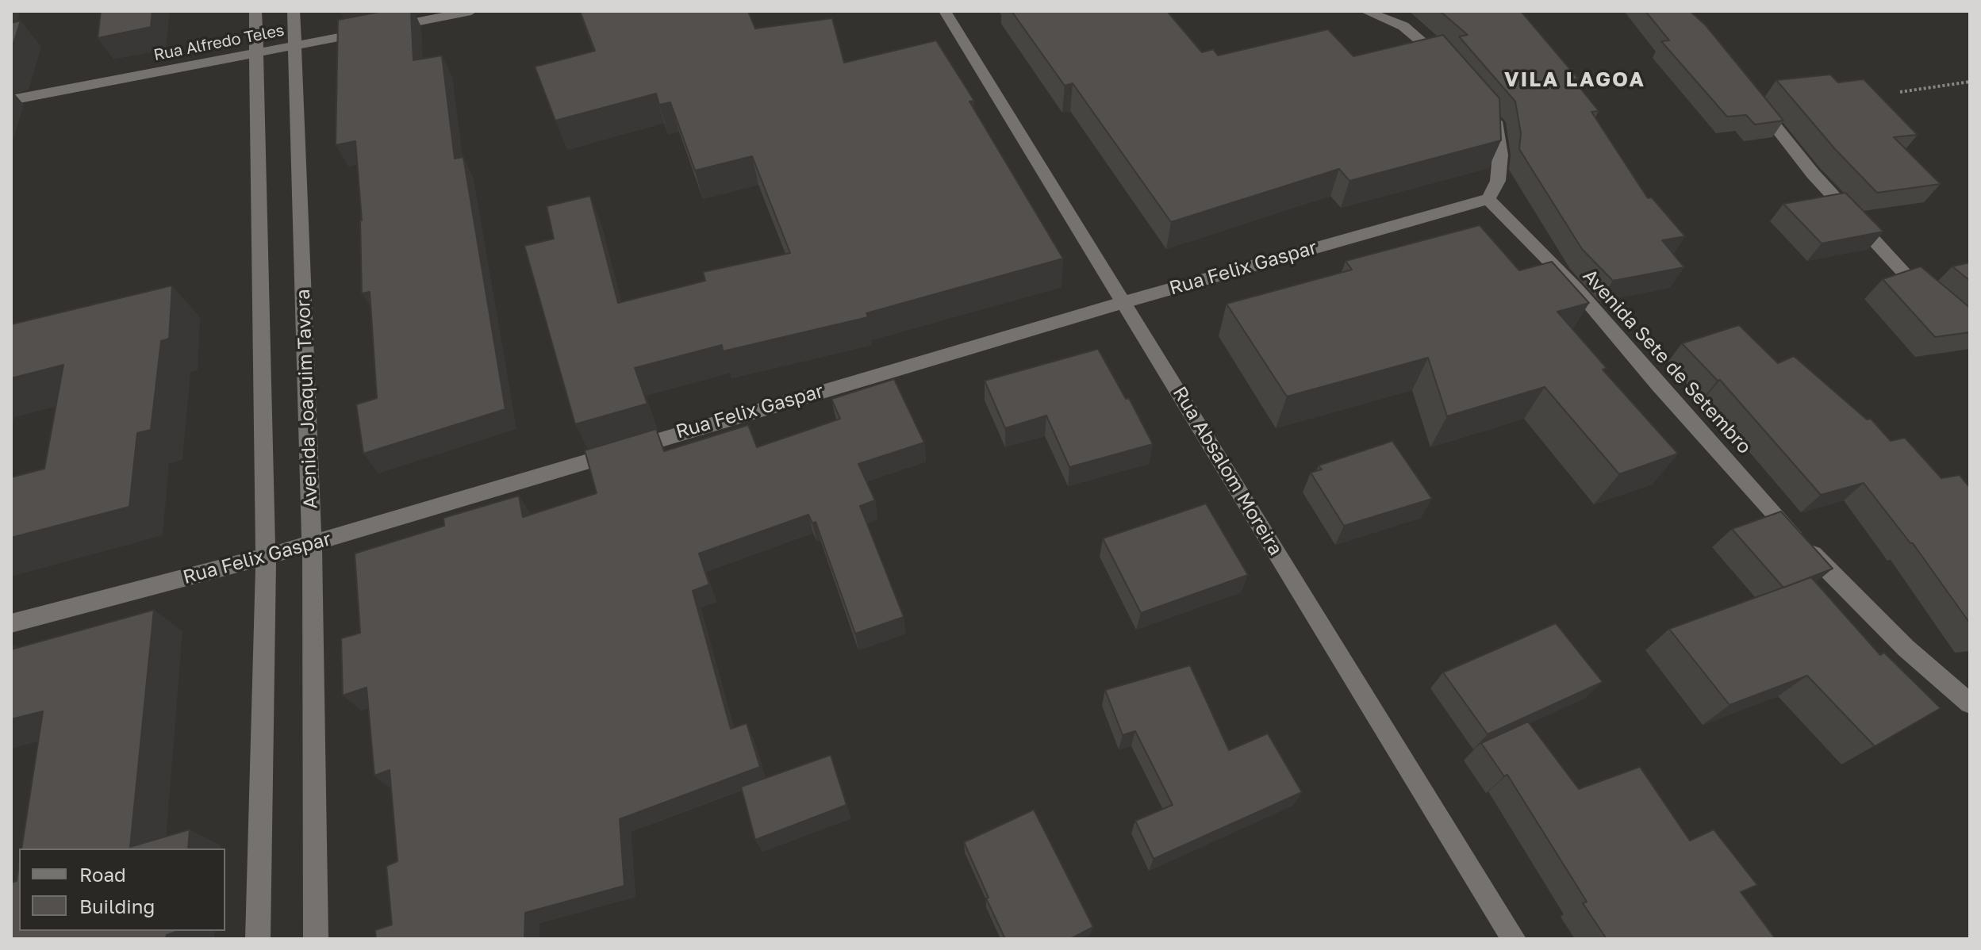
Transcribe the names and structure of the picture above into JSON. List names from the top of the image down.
{
  "streets": {
    "street": [
      "Rua Alfredo Teles",
      "Rua Felix Gaspar",
      "Avenida Sete de Setembro",
      "Avenida Joaquim Tavora",
      "Rua Absalom Moreira"
    ]
  },
  "crossings": [
    ["Rua Alfredo Teles", "Avenida Joaquim Tavora"],
    ["Rua Felix Gaspar", "Avenida Sete de Setembro"],
    ["Rua Felix Gaspar", "Avenida Joaquim Tavora"],
    ["Rua Felix Gaspar", "Rua Absalom Moreira"]
  ],
  "districts": ["VILA LAGOA"],
  "legend": ["Road", "Building"]
}
